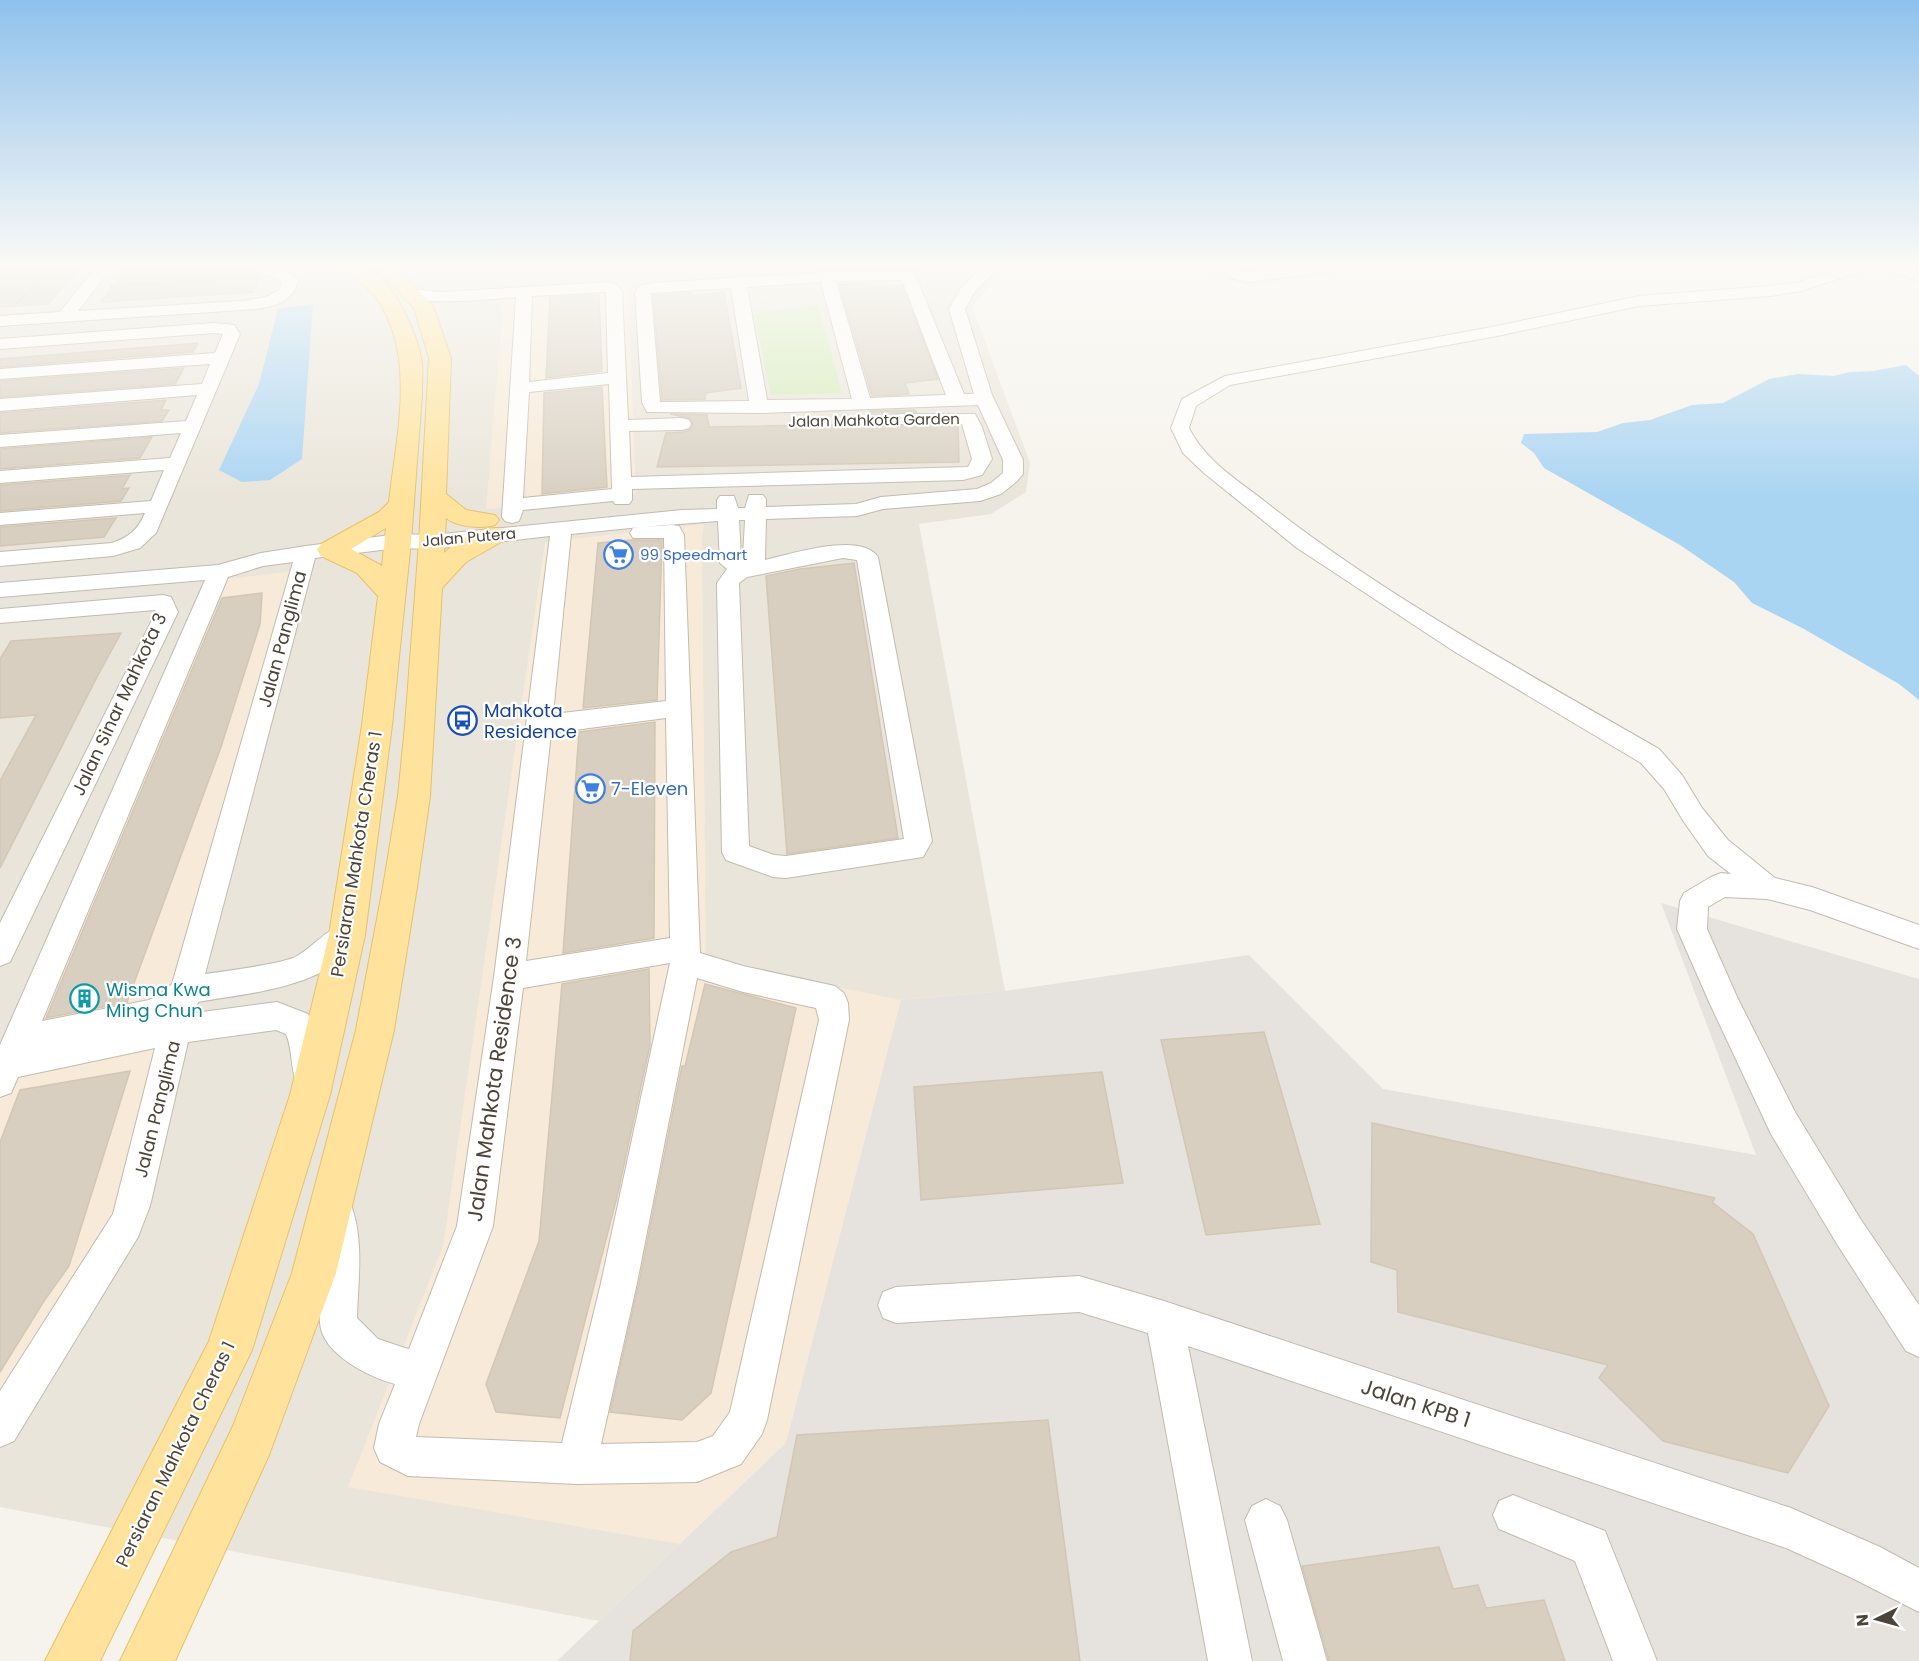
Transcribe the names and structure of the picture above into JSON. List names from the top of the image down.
{
  "streets": {
    "main road": ["Persiaran Mahkota Cheras 1"],
    "street": [
      "Jalan Mahkota Garden",
      "Jalan Putera",
      "Jalan Panglima",
      "Jalan Sinar Mahkota 3",
      "Jalan Mahkota Residence 3",
      "Jalan KPB 1"
    ]
  },
  "crossings": [
    ["Jalan Mahkota Garden", "Jalan Putera"],
    ["Jalan Putera", "Jalan Panglima"],
    ["Jalan Putera", "Persiaran Mahkota Cheras 1"],
    ["Jalan Putera", "Jalan Mahkota Residence 3"]
  ],
  "places": {
    "supermarket": ["99 Speedmart", "7-Eleven"],
    "bus stop": ["Mahkota Residence"],
    "building": ["Wisma Kwa Ming Chun"]
  },
  "north": "left"
}
